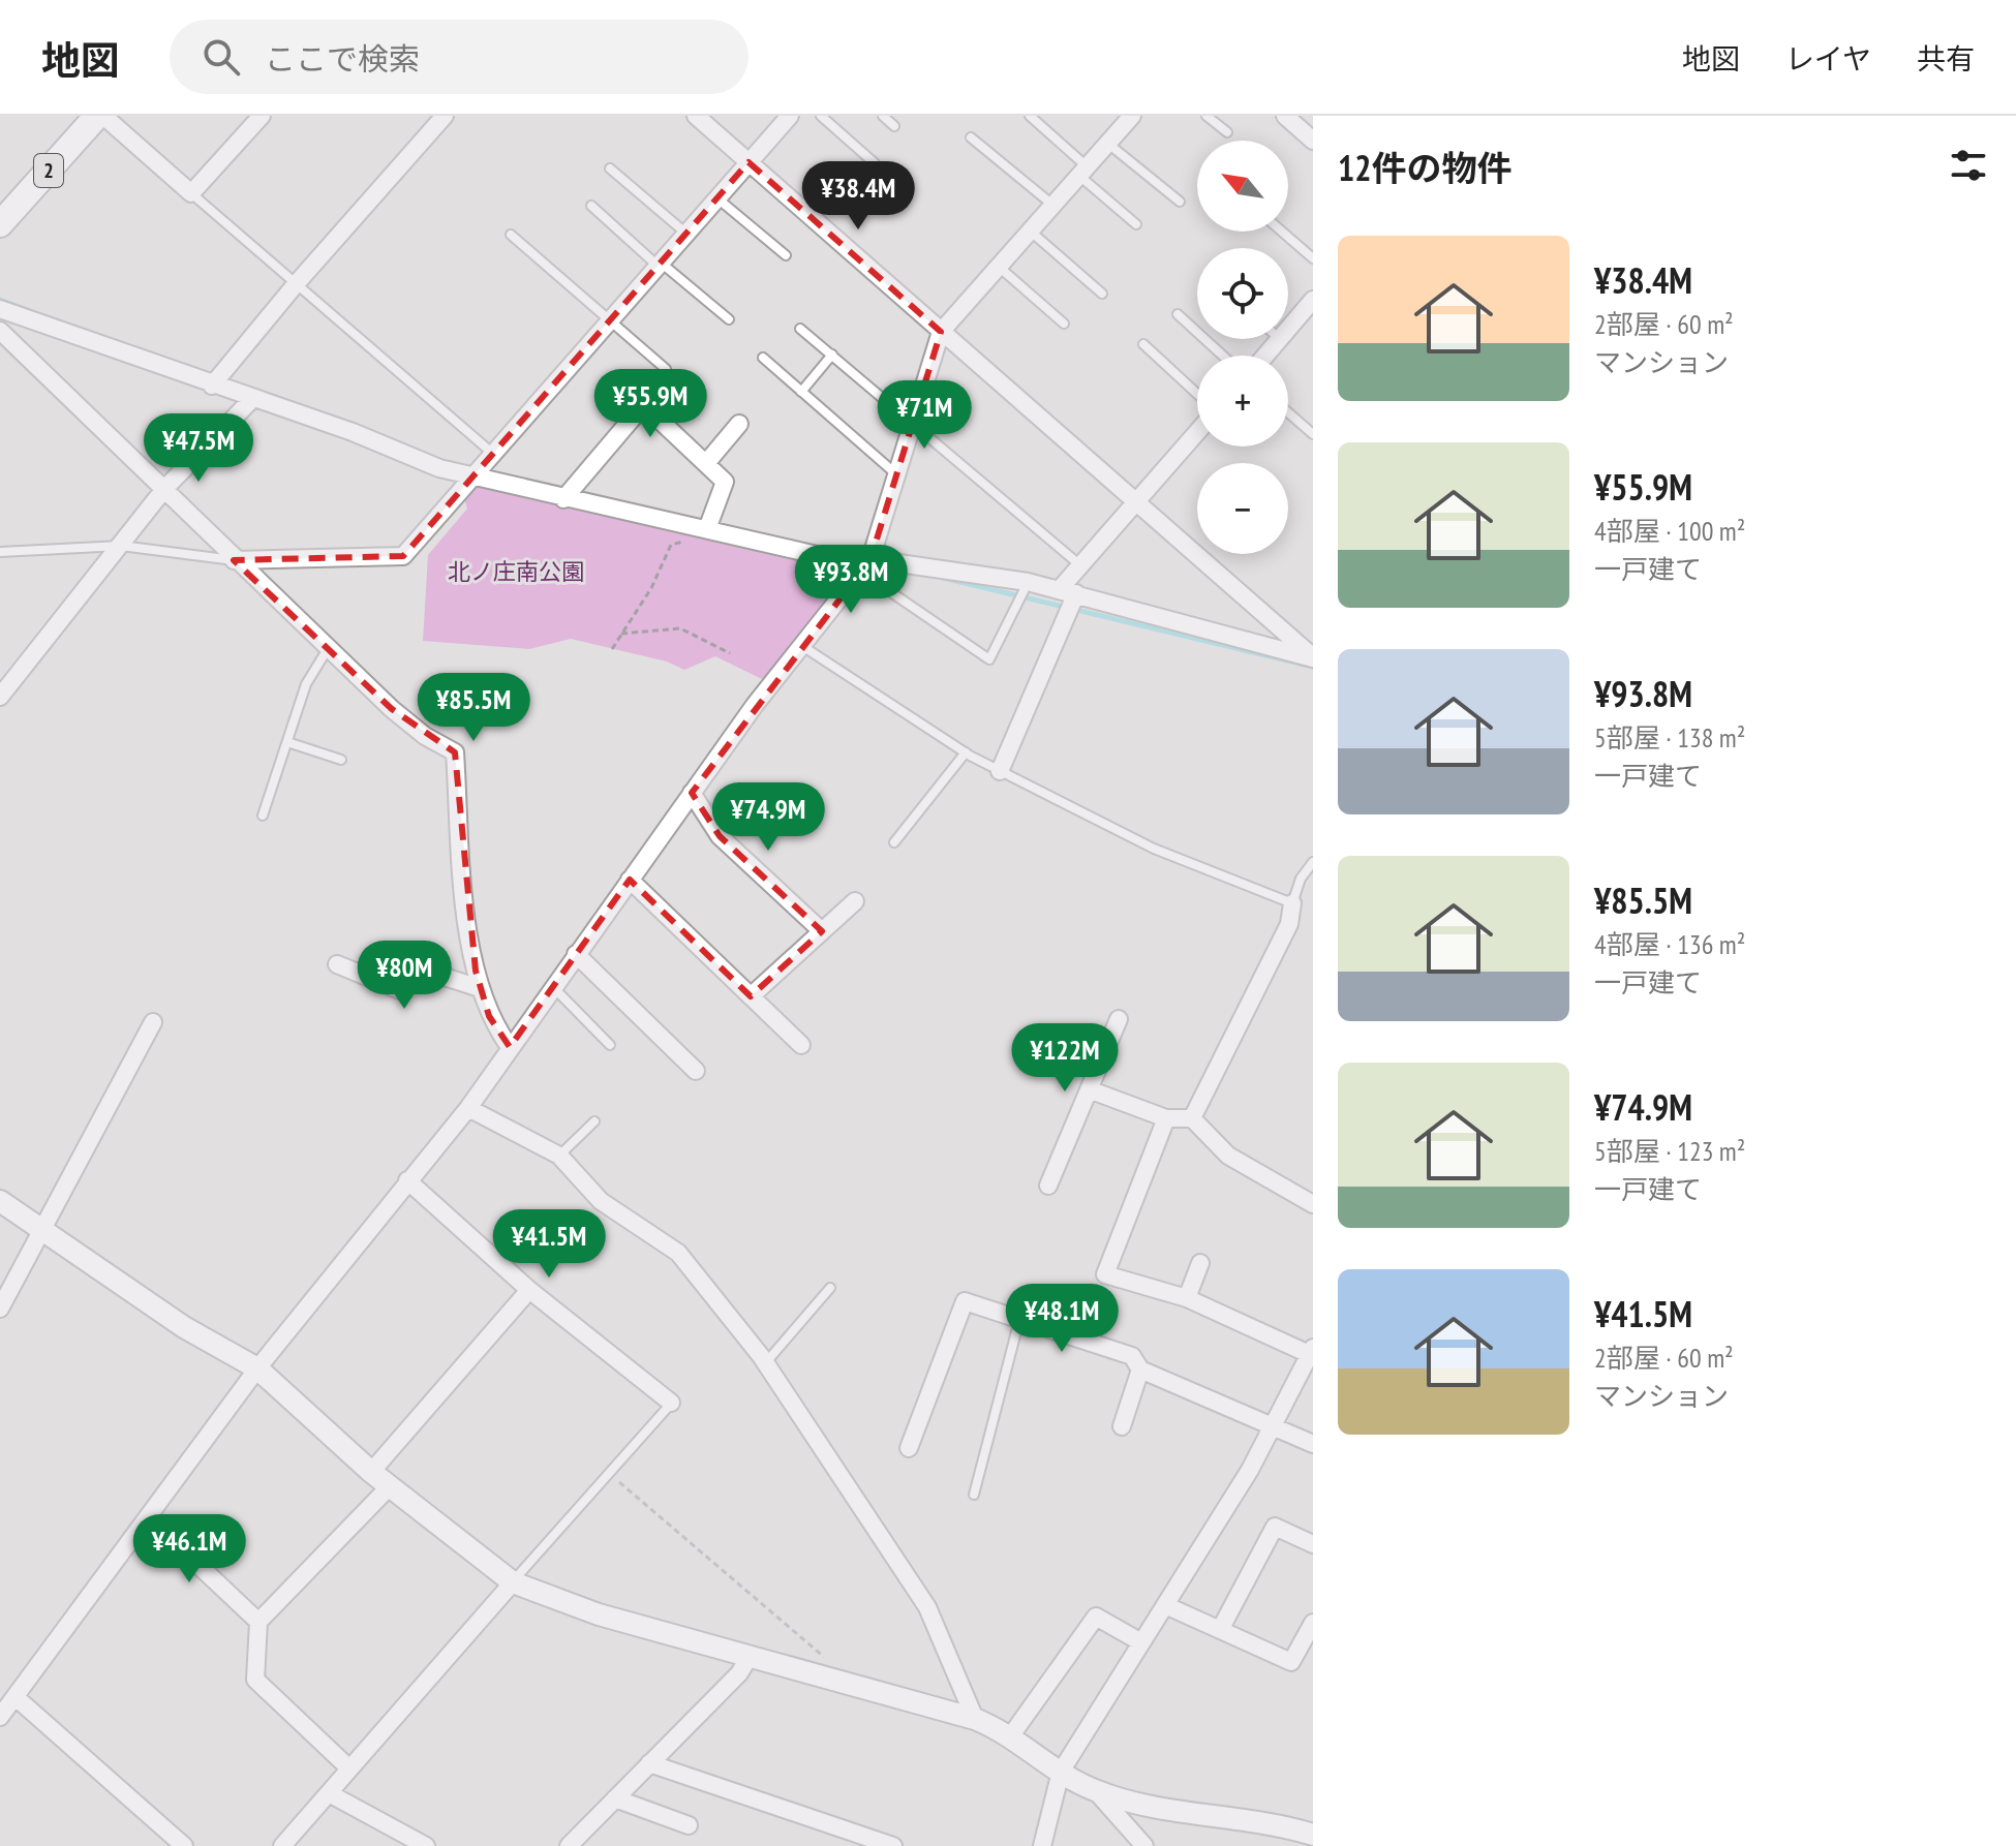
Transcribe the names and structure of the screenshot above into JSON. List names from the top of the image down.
{
  "streets": {
    "main road": ["2"]
  },
  "parks": ["北ノ庄南公園"],
  "north": "top left",
  "page": {
    "header": "地図",
    "search": "ここで検索",
    "nav": ["地図", "レイヤ", "共有"],
    "heading": "12件の物件",
    "map_buttons": ["+", "−"],
    "price": [
      "¥38.4M",
      "¥55.9M",
      "¥71M",
      "¥47.5M",
      "¥93.8M",
      "¥85.5M",
      "¥74.9M",
      "¥80M",
      "¥122M",
      "¥41.5M",
      "¥48.1M",
      "¥46.1M"
    ],
    "list": [
      {
        "name": "¥38.4M",
        "note": "2部屋 · 60 m² · マンション"
      },
      {
        "name": "¥55.9M",
        "note": "4部屋 · 100 m² · 一戸建て"
      },
      {
        "name": "¥93.8M",
        "note": "5部屋 · 138 m² · 一戸建て"
      },
      {
        "name": "¥85.5M",
        "note": "4部屋 · 136 m² · 一戸建て"
      },
      {
        "name": "¥74.9M",
        "note": "5部屋 · 123 m² · 一戸建て"
      },
      {
        "name": "¥41.5M",
        "note": "2部屋 · 60 m² · マンション"
      }
    ]
  }
}
